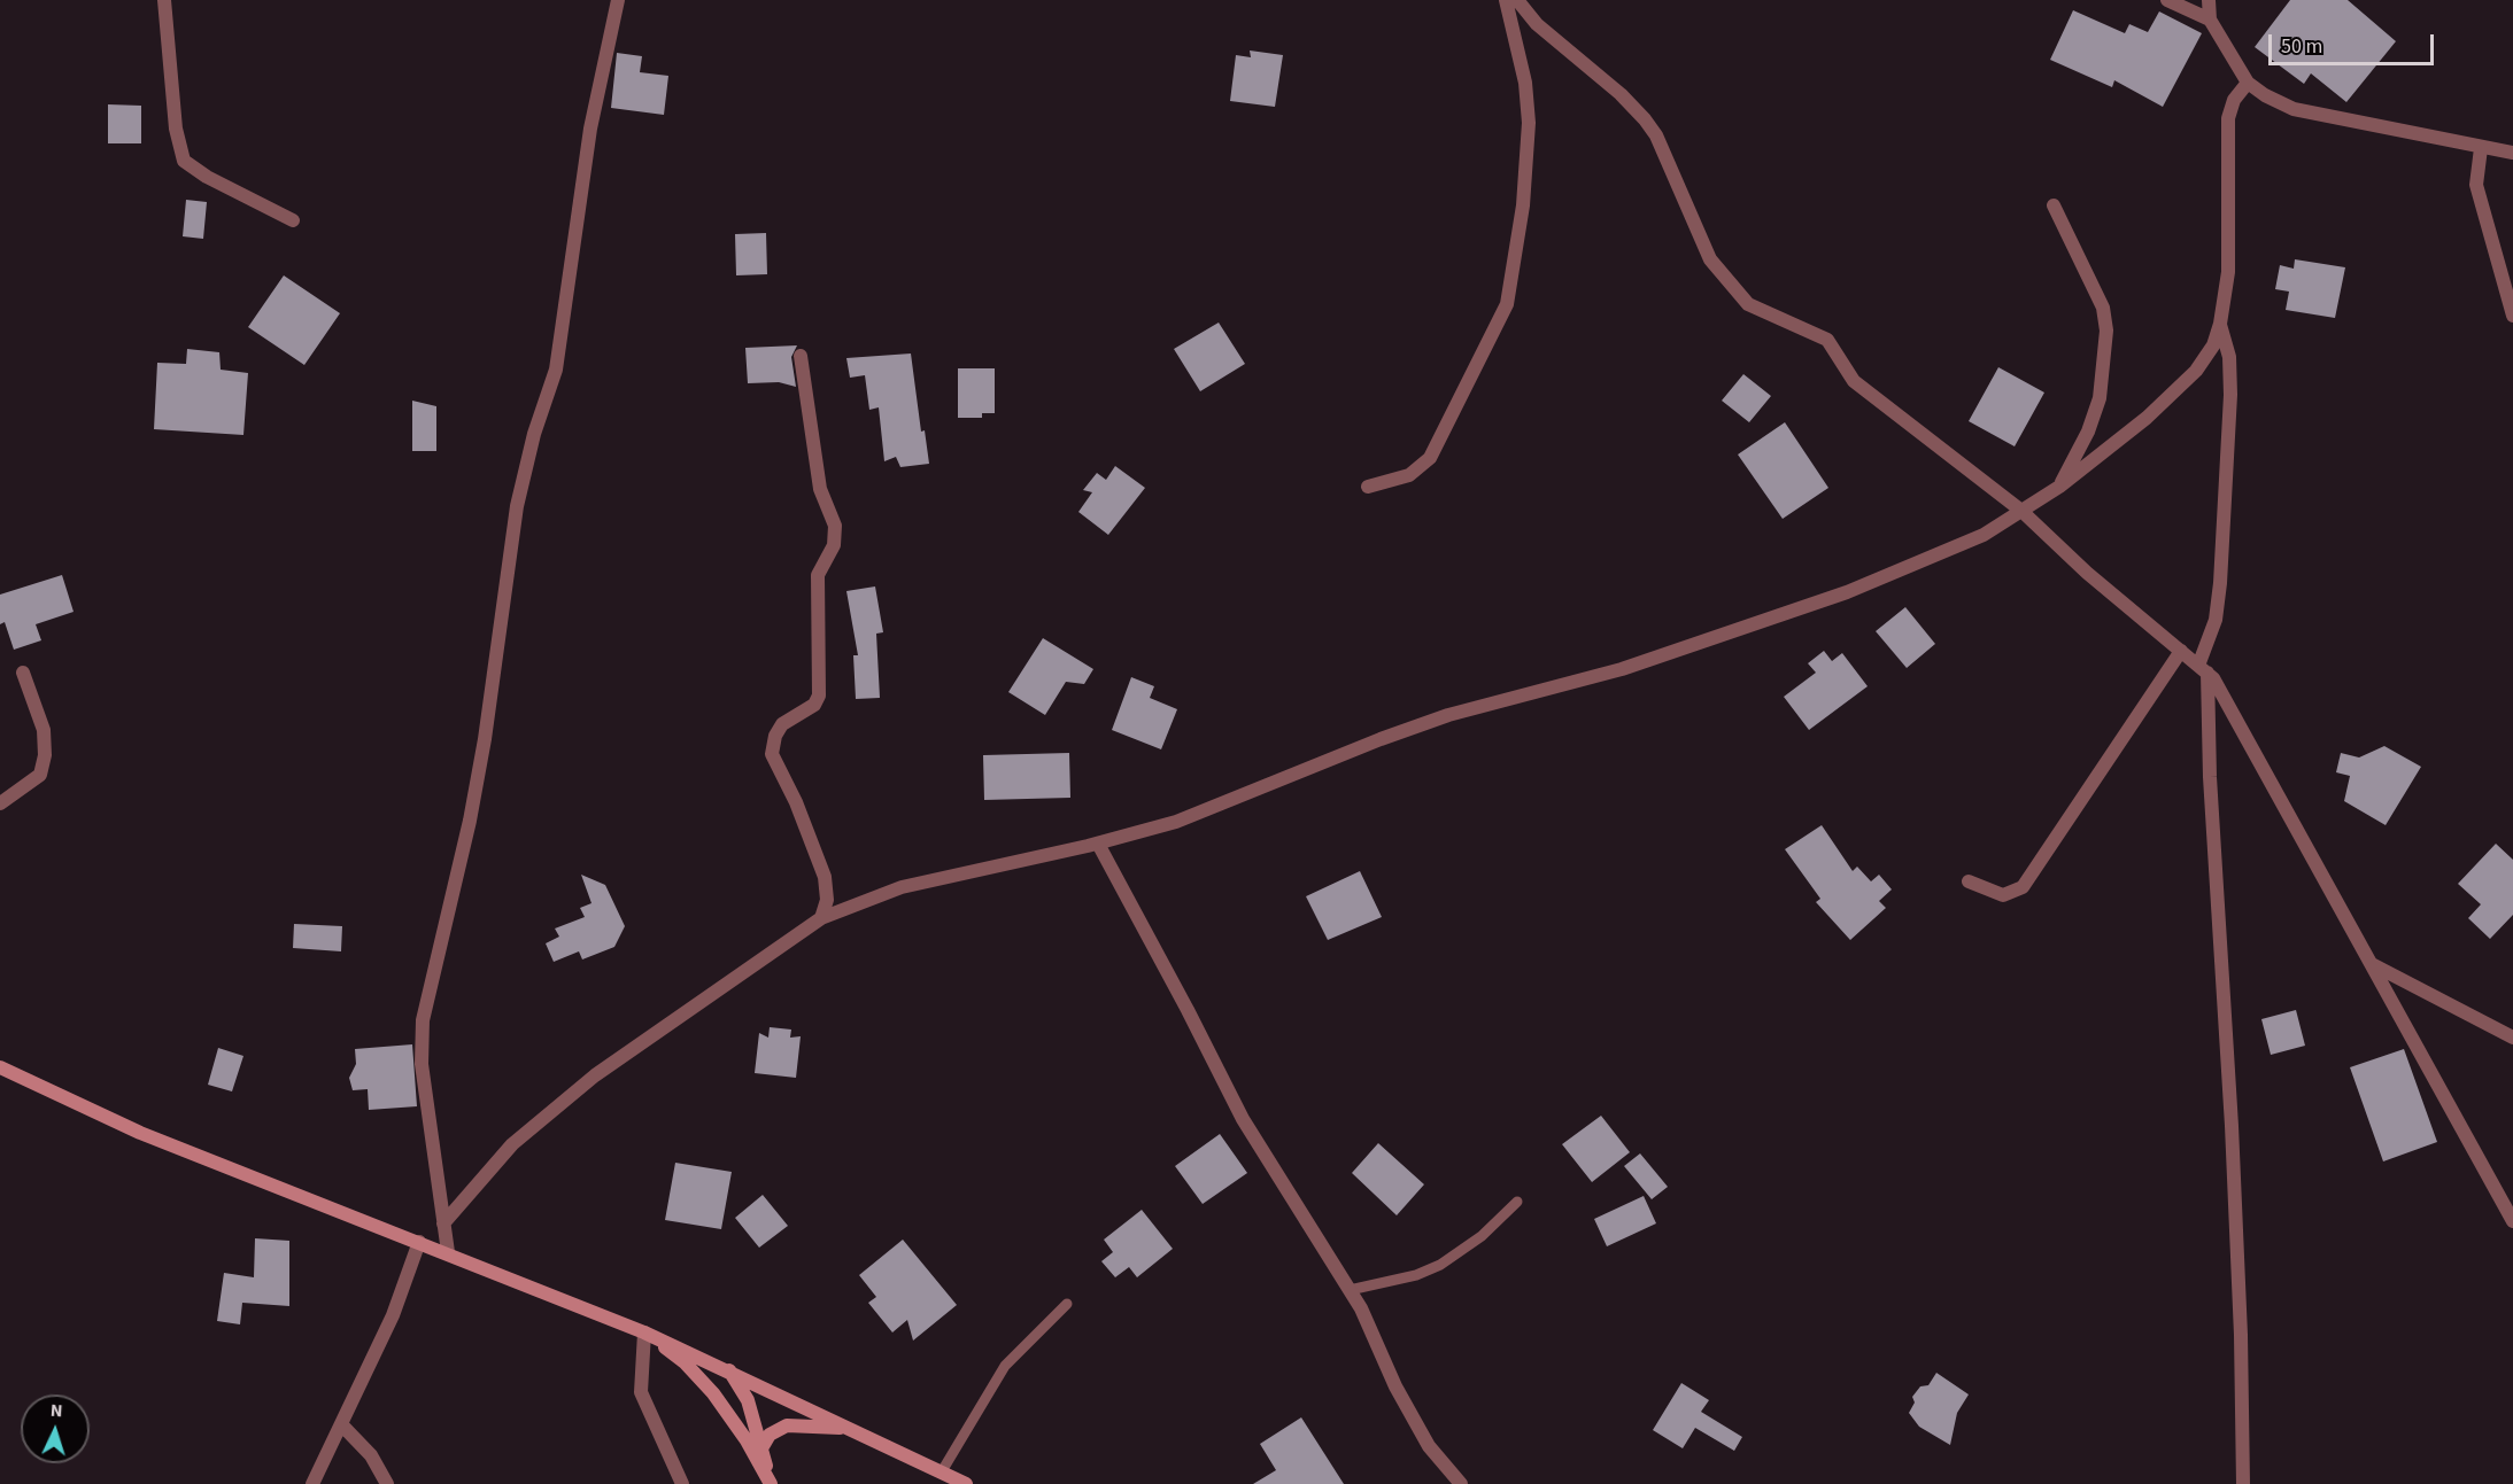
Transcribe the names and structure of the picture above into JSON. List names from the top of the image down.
{
  "scale_bar": "50 m",
  "north": "top"
}
